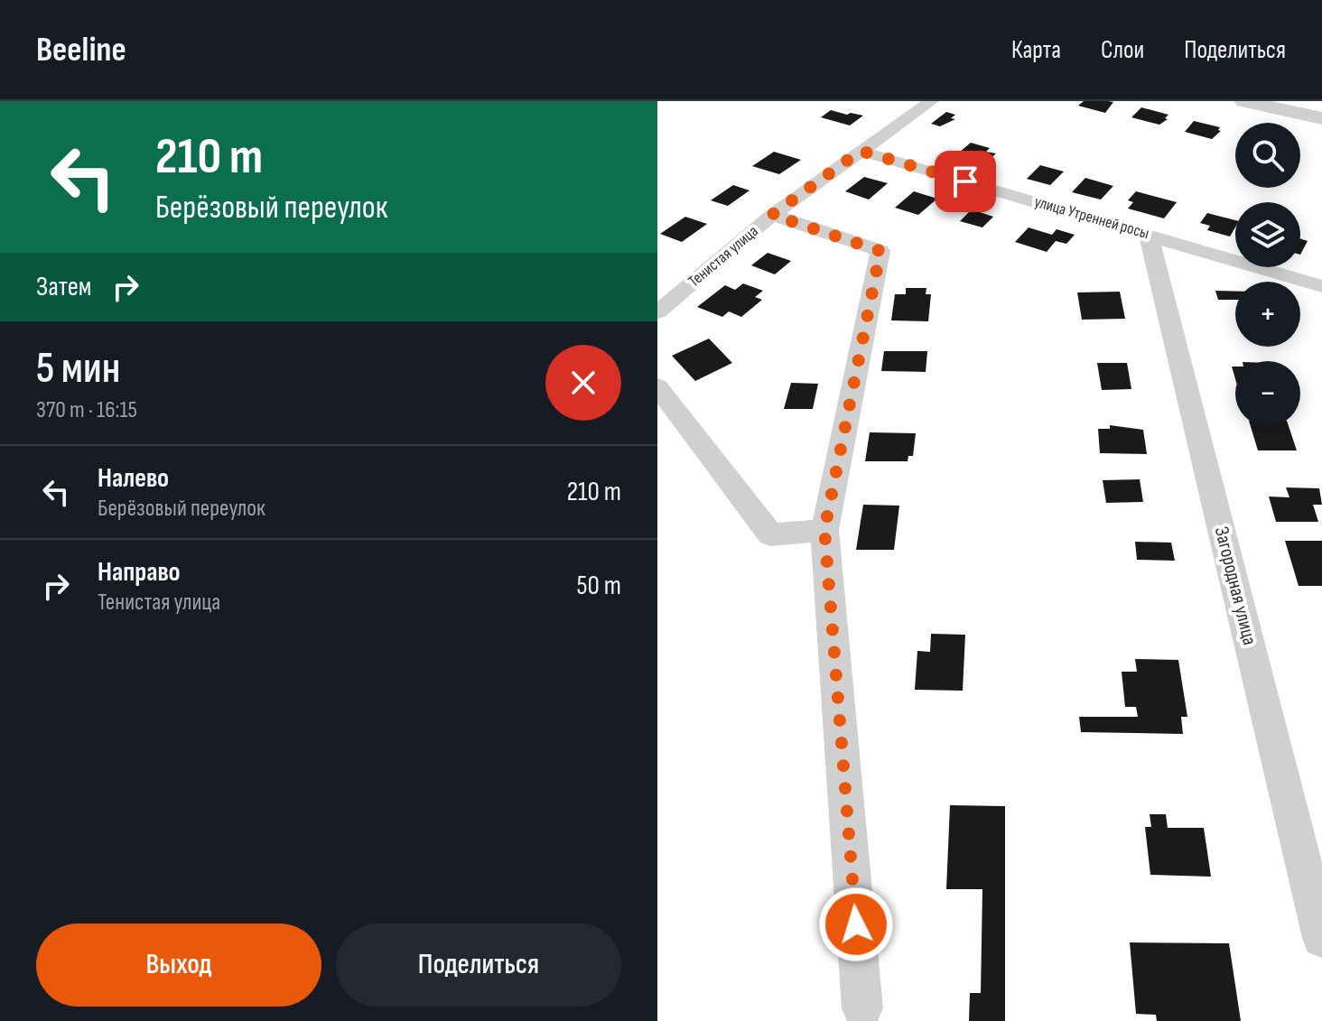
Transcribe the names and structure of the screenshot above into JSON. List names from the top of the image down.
{
  "streets": {
    "street": ["улица Утренней росы", "Тенистая улица", "Загородная улица"]
  },
  "crossings": [
    ["улица Утренней росы", "Тенистая улица"],
    ["улица Утренней росы", "Загородная улица"]
  ],
  "page": {
    "header": "Beeline",
    "nav": ["Карта", "Слои", "Поделиться"],
    "turn": ["210 m", "Берёзовый переулок"],
    "map_buttons": ["+", "−"],
    "then": "Затем",
    "heading": ["5 мин", "370 m · 16:15"],
    "list": [
      {
        "name": "Налево",
        "note": "Берёзовый переулок",
        "value": "210 m"
      },
      {
        "name": "Направо",
        "note": "Тенистая улица",
        "value": "50 m"
      }
    ],
    "buttons": ["Выход", "Поделиться"]
  }
}
